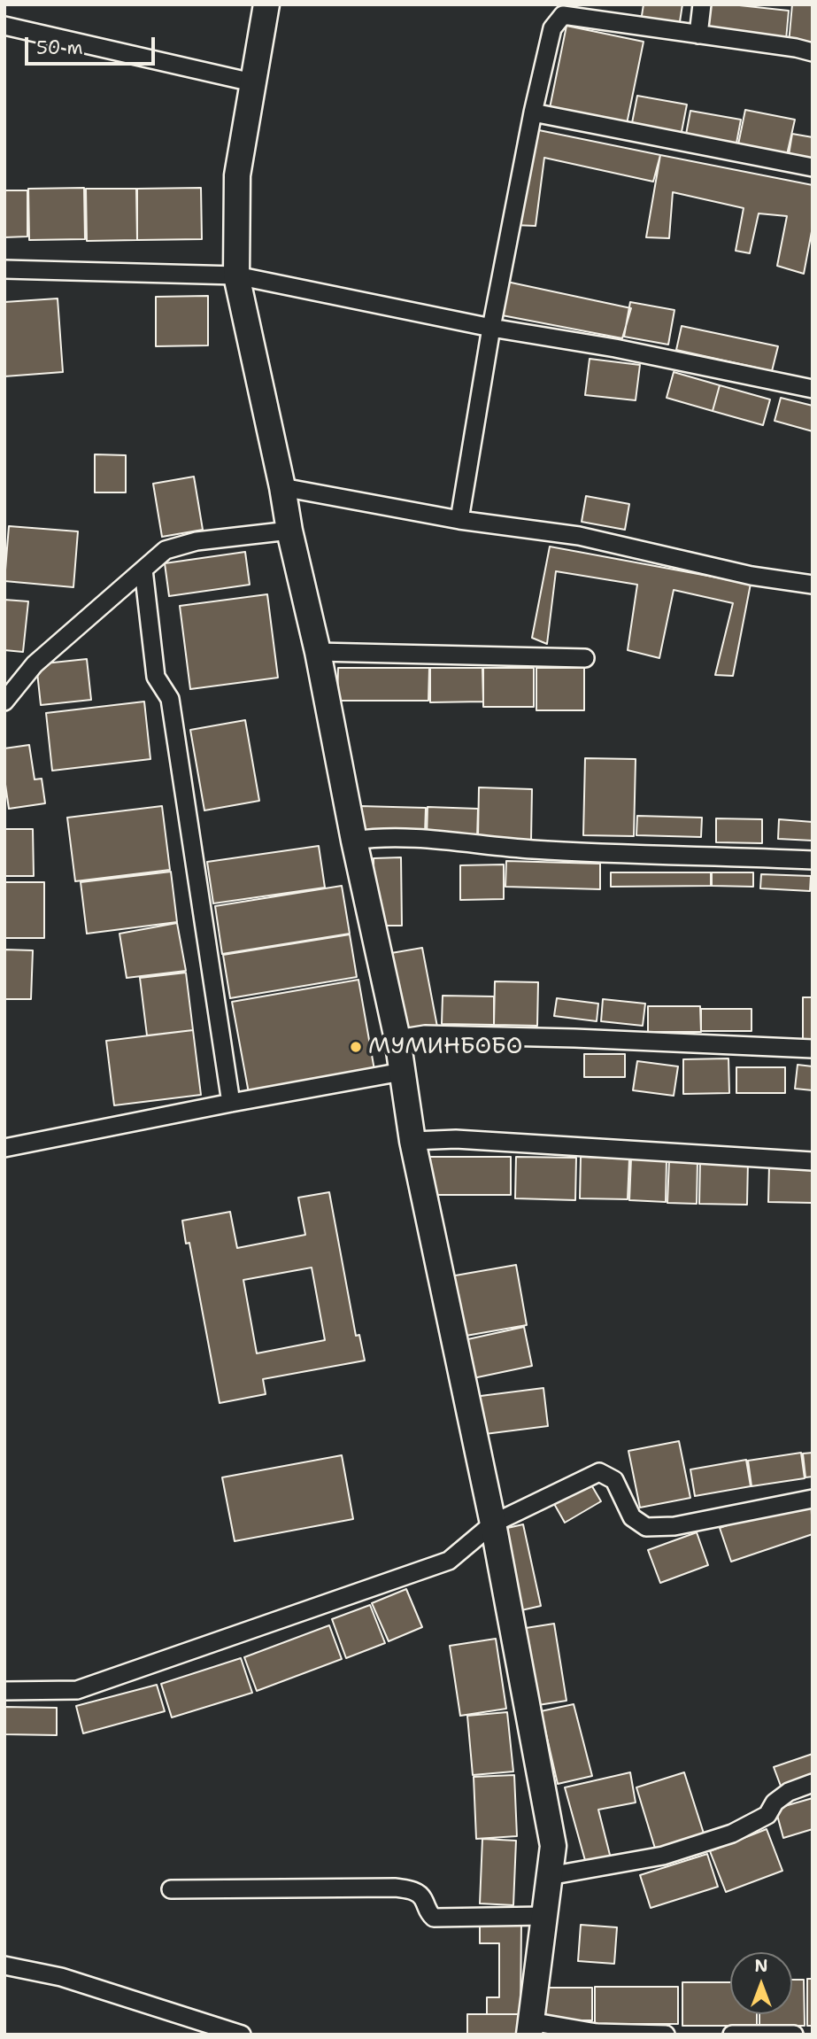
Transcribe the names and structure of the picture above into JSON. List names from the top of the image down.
{
  "places": ["МУМИНБОБО"],
  "scale_bar": "50 m",
  "north": "top"
}
